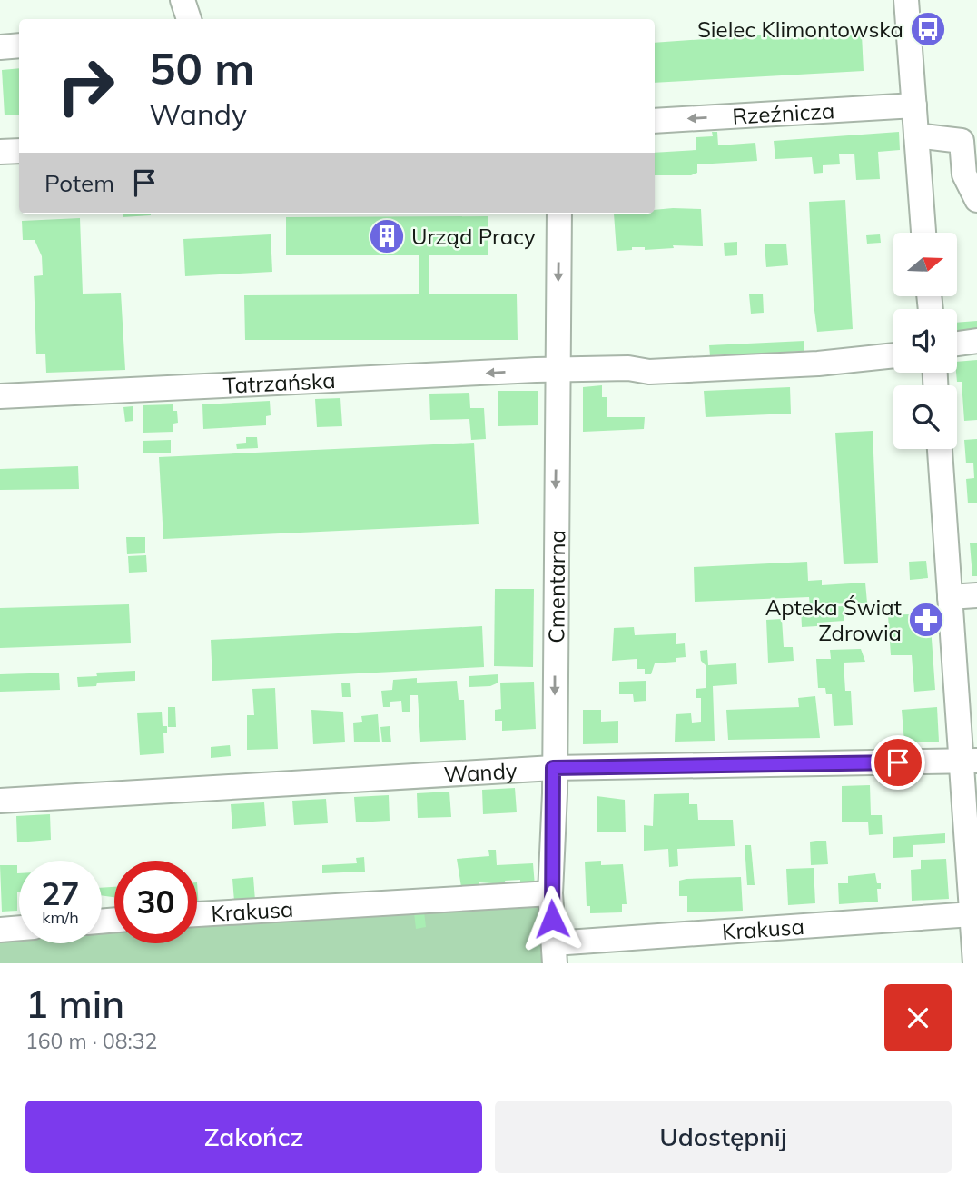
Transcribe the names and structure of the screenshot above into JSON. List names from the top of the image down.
{
  "streets": {
    "street": [
      "Rzeźnicza",
      "Tatrzańska",
      "Cmentarna",
      "Wandy",
      "Krakusa"
    ]
  },
  "crossings": [
    ["Tatrzańska", "Cmentarna"],
    ["Cmentarna", "Wandy"],
    ["Cmentarna", "Krakusa"]
  ],
  "one_way": ["Rzeźnicza", "Tatrzańska", "Cmentarna"],
  "places": {
    "bus stop": ["Sielec Klimontowska"],
    "building": ["Urząd Pracy"],
    "pharmacy": ["Apteka Świat Zdrowia"]
  },
  "north": "right",
  "page": {
    "turn": ["50 m", "Wandy"],
    "then": "Potem",
    "speed": "27 km/h",
    "limit": "30",
    "heading": ["1 min", "160 m · 08:32"],
    "buttons": ["Zakończ", "Udostępnij"]
  }
}
